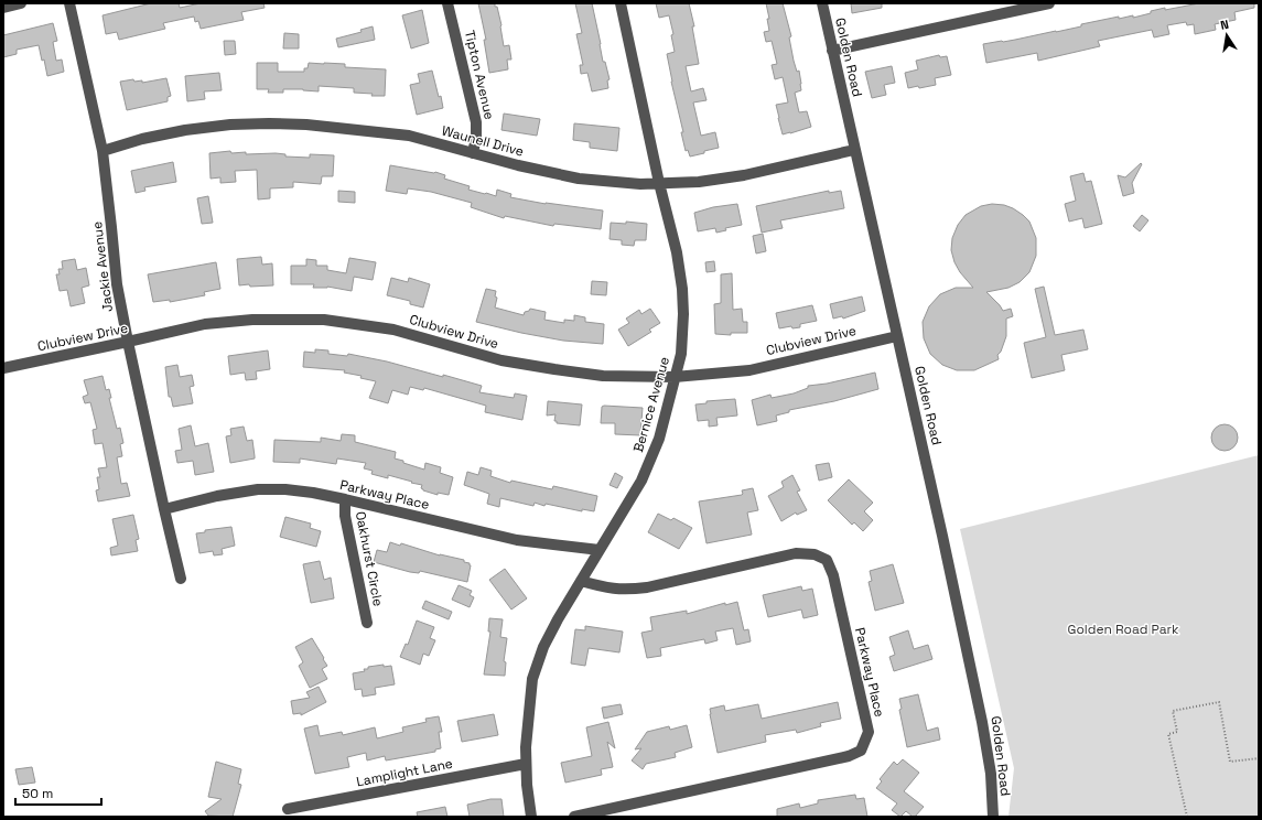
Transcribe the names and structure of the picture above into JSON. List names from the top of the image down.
{
  "streets": {
    "street": [
      "Golden Road",
      "Tipton Avenue",
      "Waunell Drive",
      "Jackie Avenue",
      "Clubview Drive",
      "Bernice Avenue",
      "Parkway Place",
      "Oakhurst Circle",
      "Lamplight Lane"
    ]
  },
  "crossings": [
    ["Golden Road", "Waunell Drive"],
    ["Golden Road", "Clubview Drive"],
    ["Tipton Avenue", "Waunell Drive"],
    ["Waunell Drive", "Jackie Avenue"],
    ["Waunell Drive", "Bernice Avenue"],
    ["Jackie Avenue", "Clubview Drive"],
    ["Jackie Avenue", "Parkway Place"],
    ["Clubview Drive", "Bernice Avenue"],
    ["Bernice Avenue", "Parkway Place"],
    ["Bernice Avenue", "Lamplight Lane"],
    ["Parkway Place", "Oakhurst Circle"]
  ],
  "parks": ["Golden Road Park"],
  "scale_bar": "50 m",
  "north": "top"
}
